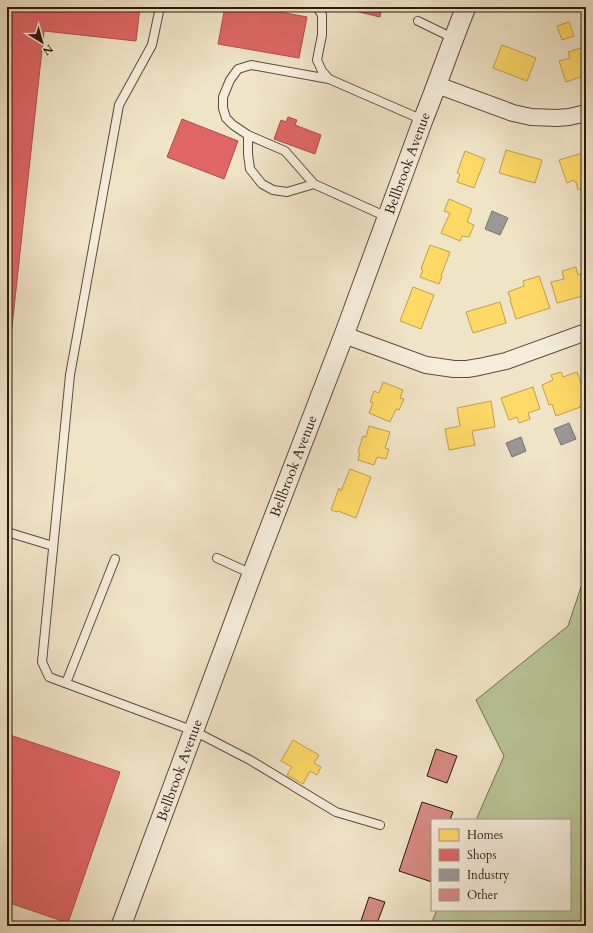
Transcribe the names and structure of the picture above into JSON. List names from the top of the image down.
{
  "streets": {
    "street": ["Bellbrook Avenue"]
  },
  "legend": [
    "Homes",
    "Shops",
    "Industry",
    "Other"
  ],
  "north": "bottom right"
}
